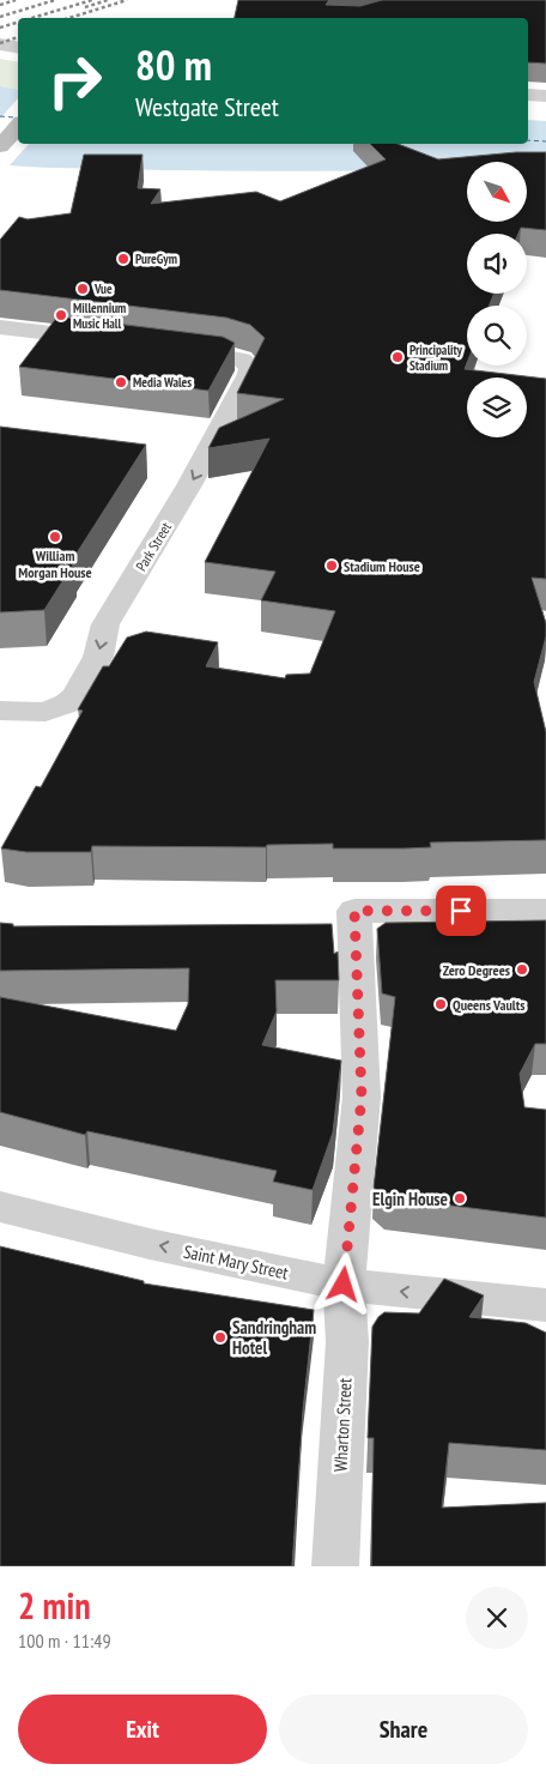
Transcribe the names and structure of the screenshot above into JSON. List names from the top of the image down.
{
  "streets": {
    "street": ["Park Street", "Saint Mary Street", "Wharton Street"]
  },
  "crossings": [
    ["Saint Mary Street", "Wharton Street"]
  ],
  "one_way": ["Saint Mary Street"],
  "places": [
    "PureGym",
    "Vue",
    "Millennium Music Hall",
    "Principality Stadium",
    "Media Wales",
    "William Morgan House",
    "Stadium House",
    "Zero Degrees",
    "Queens Vaults",
    "Elgin House",
    "Sandringham Hotel"
  ],
  "north": "bottom right",
  "page": {
    "turn": ["80 m", "Westgate Street"],
    "heading": ["2 min", "100 m · 11:49"],
    "buttons": ["Exit", "Share"]
  }
}
